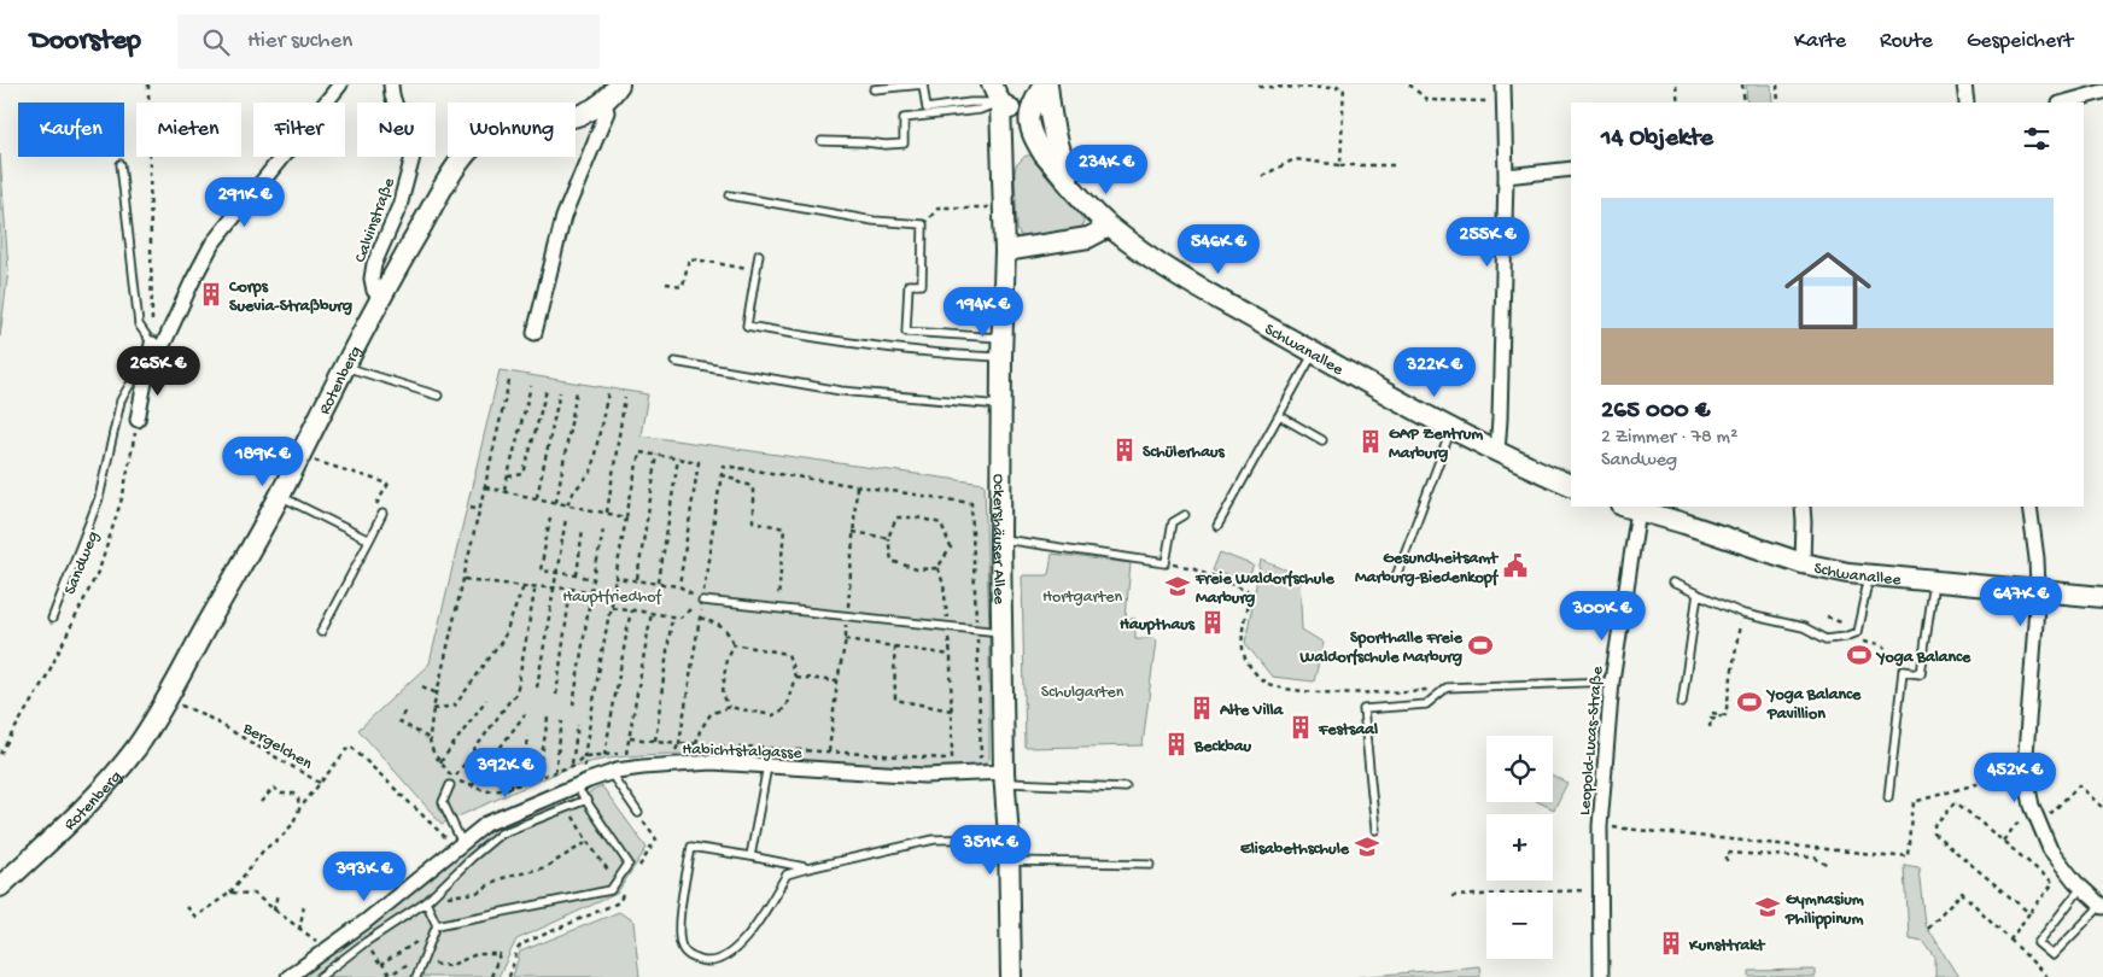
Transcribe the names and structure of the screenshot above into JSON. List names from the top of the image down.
{
  "streets": {
    "street": [
      "Calvinstraße",
      "Schwanallee",
      "Rotenberg",
      "Ockershäuser Allee",
      "Leopold-Lucas-Straße",
      "Habichtstalgasse"
    ],
    "lane": ["Sandweg"],
    "path": ["Bergelchen"]
  },
  "crossings": [
    ["Calvinstraße", "Rotenberg"],
    ["Schwanallee", "Leopold-Lucas-Straße"],
    ["Ockershäuser Allee", "Habichtstalgasse"],
    ["Bergelchen", "Habichtstalgasse"]
  ],
  "parks": ["Hauptfriedhof", "Hortgarten", "Schulgarten"],
  "places": {
    "building": [
      "Corps Suevia-Straßburg",
      "GAP Zentrum Marburg",
      "Schülerhaus",
      "Haupthaus",
      "Alte Villa",
      "Festsaal",
      "Beckbau",
      "Kunsttrakt"
    ],
    "public building": ["Gesundheitsamt Marburg-Biedenkopf"],
    "school or university": ["Freie Waldorfschule Marburg", "Elisabethschule", "Gymnasium Philippinum"],
    "sports": ["Sporthalle Freie Waldorfschule Marburg", "Yoga Balance", "Yoga Balance Pavillion"]
  },
  "page": {
    "header": "Doorstep",
    "search": "Hier suchen",
    "nav": ["Karte", "Route", "Gespeichert"],
    "chip": [
      "Kaufen",
      "Mieten",
      "Filter",
      "Neu",
      "Wohnung"
    ],
    "heading": "14 Objekte",
    "price": [
      "234K €",
      "291K €",
      "255K €",
      "546K €",
      "194K €",
      "265K €",
      "322K €",
      "189K €",
      "647K €",
      "300K €",
      "392K €",
      "452K €",
      "351K €",
      "393K €"
    ],
    "list": [
      {
        "name": "265 000 €",
        "note": "2 Zimmer · 78 m² · Sandweg"
      }
    ],
    "map_buttons": ["+", "−"]
  }
}
